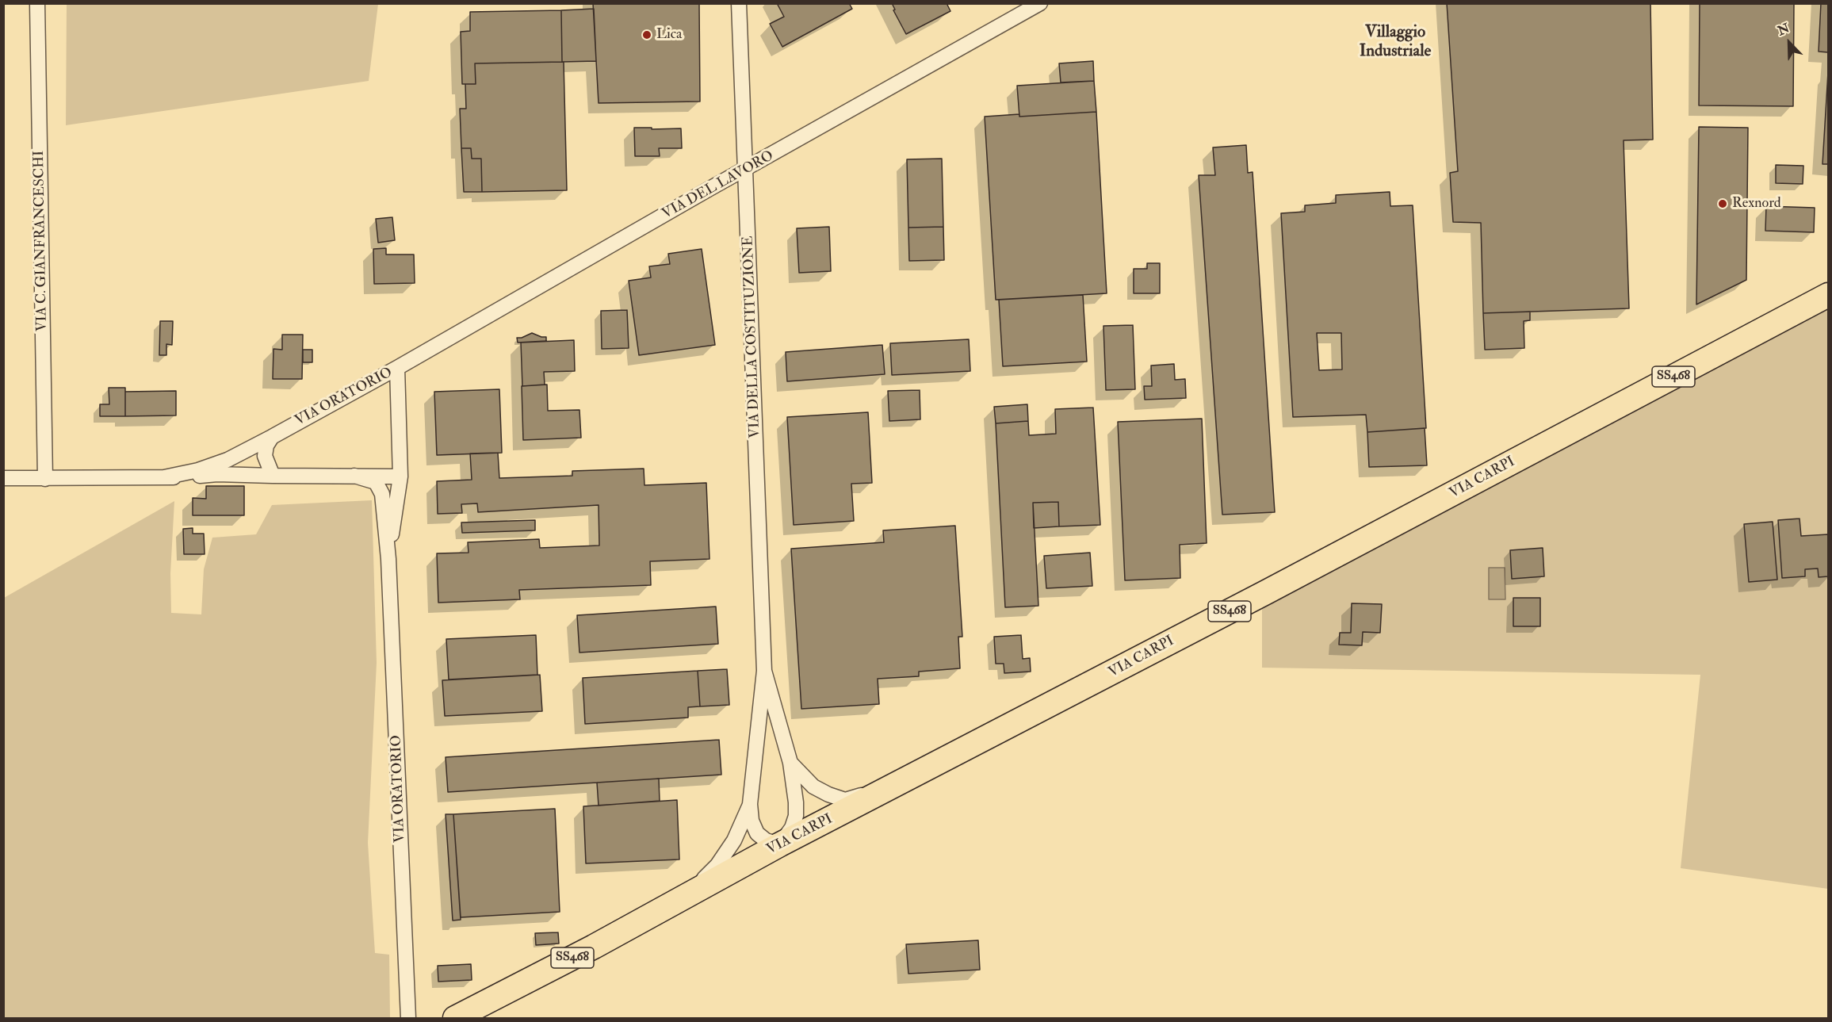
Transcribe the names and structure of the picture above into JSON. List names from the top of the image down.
{
  "streets": {
    "main road": ["SS468", "VIA CARPI"],
    "street": [
      "VIA DEL LAVORO",
      "VIA C. GIANFRANCESCHI",
      "VIA DELLA COSTITUZIONE",
      "VIA ORATORIO"
    ]
  },
  "crossings": [
    ["VIA DEL LAVORO", "VIA DELLA COSTITUZIONE"],
    ["VIA DEL LAVORO", "VIA ORATORIO"],
    ["VIA C. GIANFRANCESCHI", "VIA ORATORIO"],
    ["VIA DELLA COSTITUZIONE", "VIA CARPI"]
  ],
  "districts": ["Villaggio Industriale"],
  "places": ["Lica", "Rexnord"],
  "north": "top left"
}
